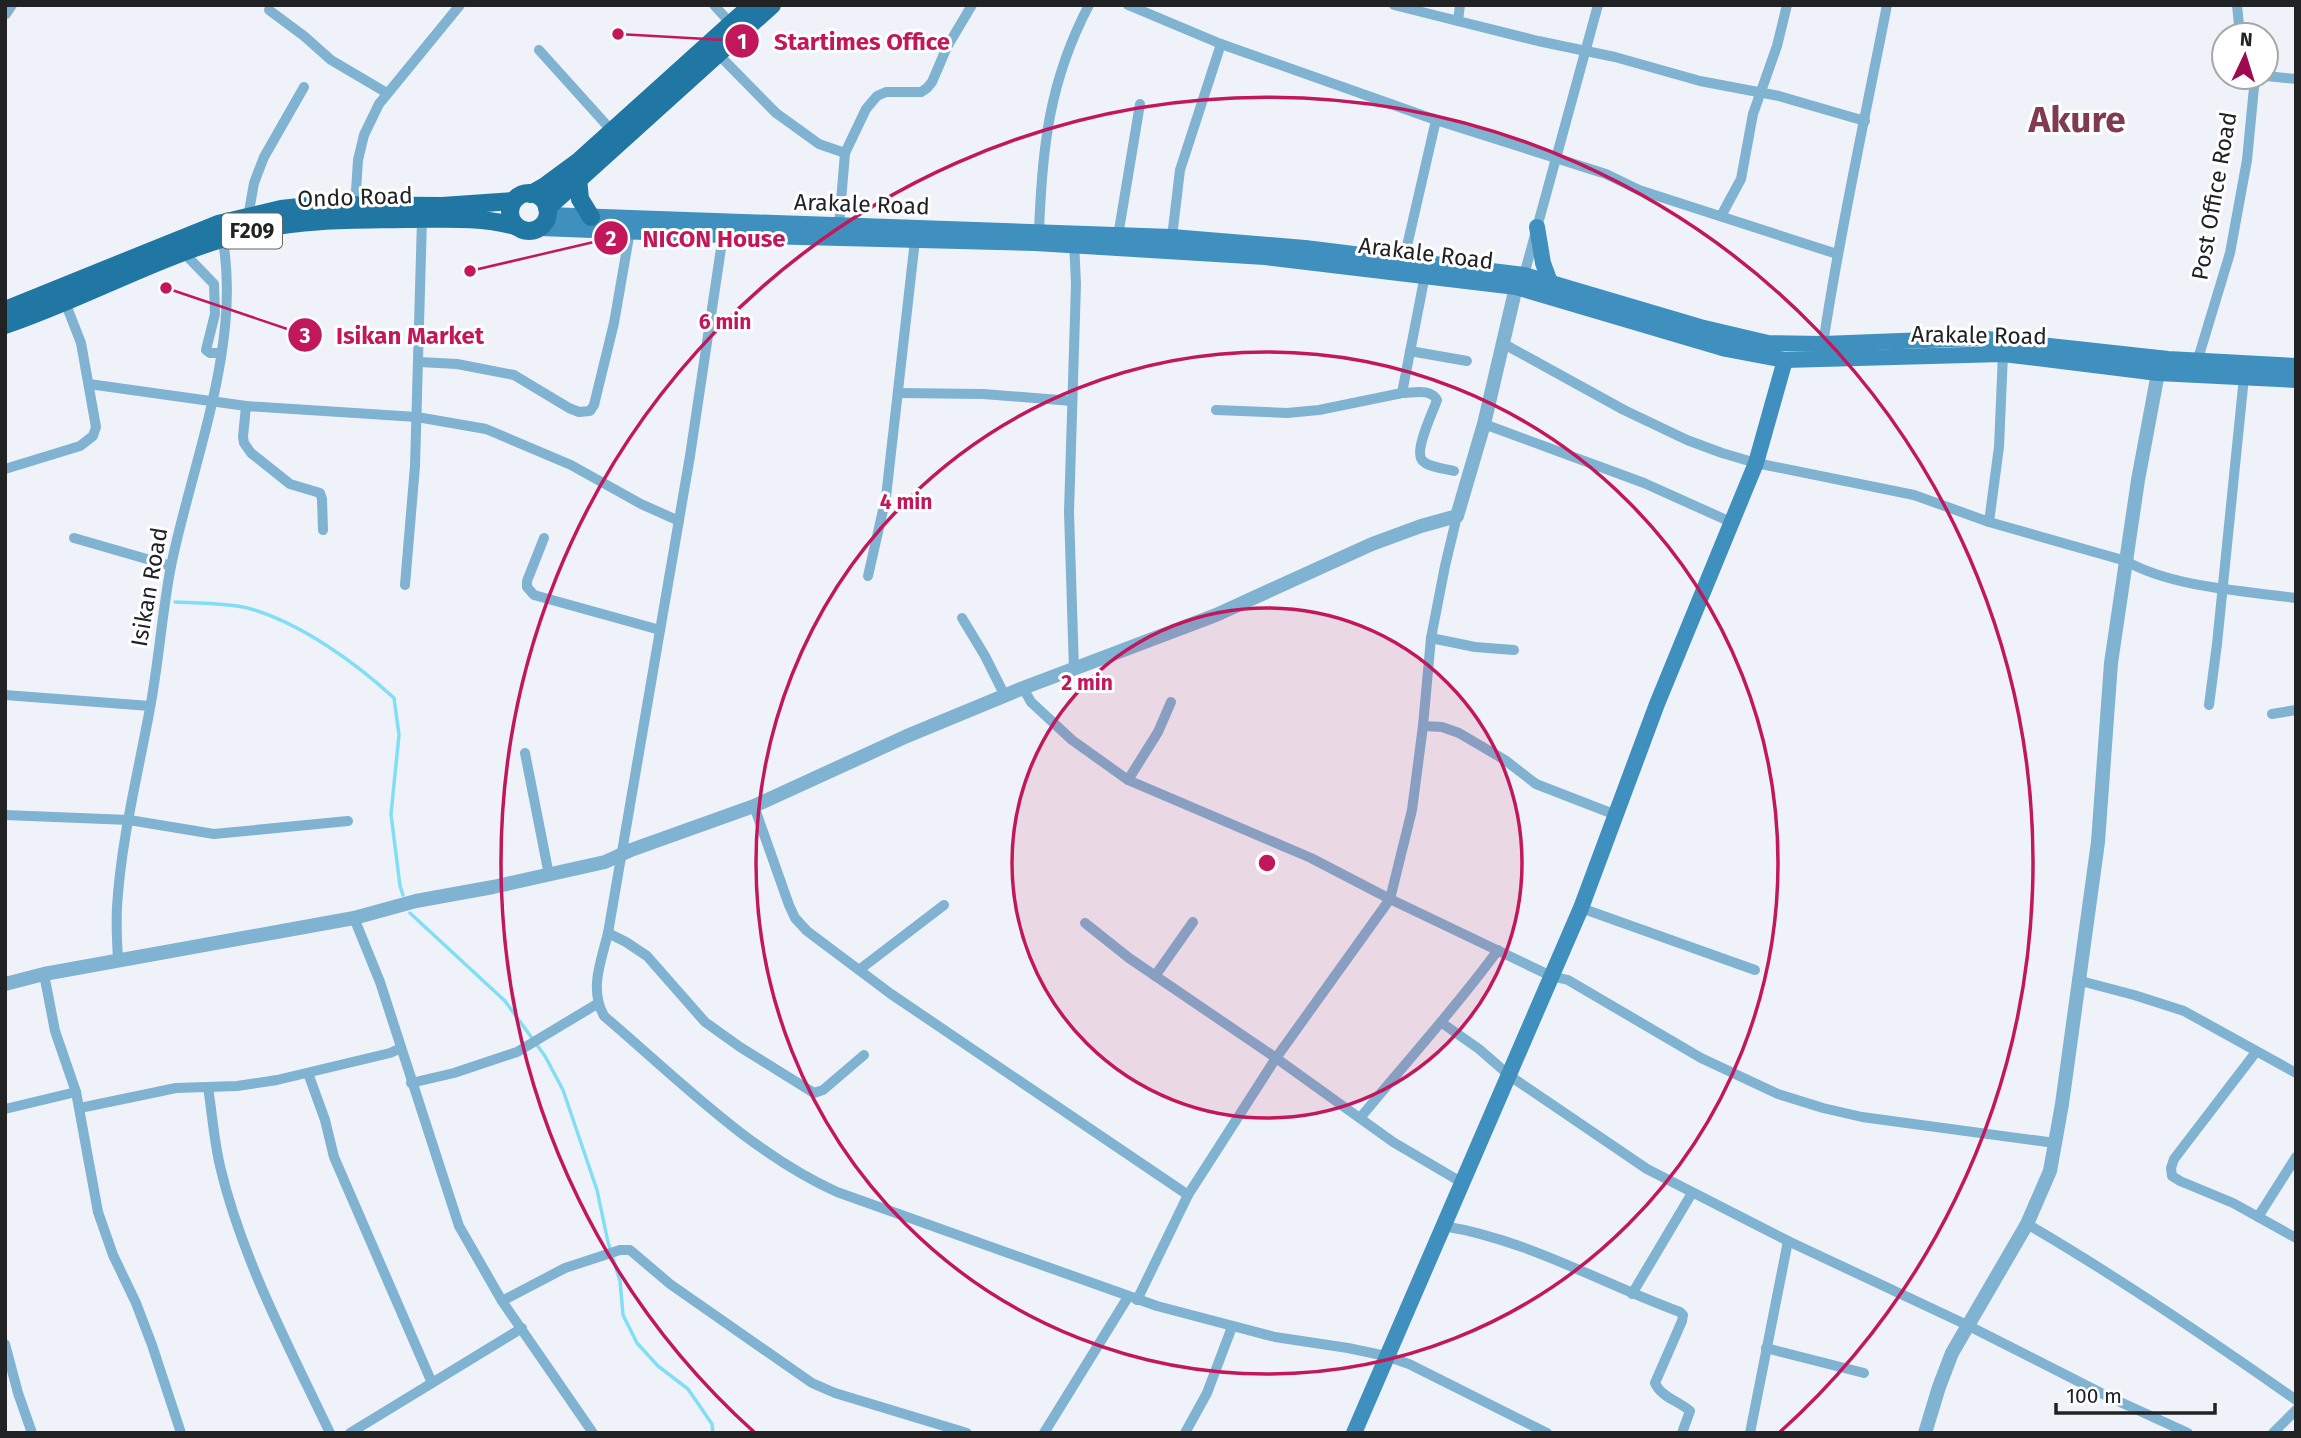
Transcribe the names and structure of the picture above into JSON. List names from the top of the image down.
{
  "streets": {
    "main road": ["Ondo Road", "Arakale Road", "F209"],
    "street": ["Post Office Road", "Isikan Road"]
  },
  "crossings": [
    ["Post Office Road", "Arakale Road"],
    ["Ondo Road", "Arakale Road"],
    ["Ondo Road", "F209"],
    ["Ondo Road", "Isikan Road"],
    ["Arakale Road", "F209"]
  ],
  "districts": ["Akure"],
  "places": ["Startimes Office", "NICON House", "Isikan Market"],
  "scale_bar": "100 m",
  "north": "top",
  "rings": ["6 min", "4 min", "2 min"]
}
